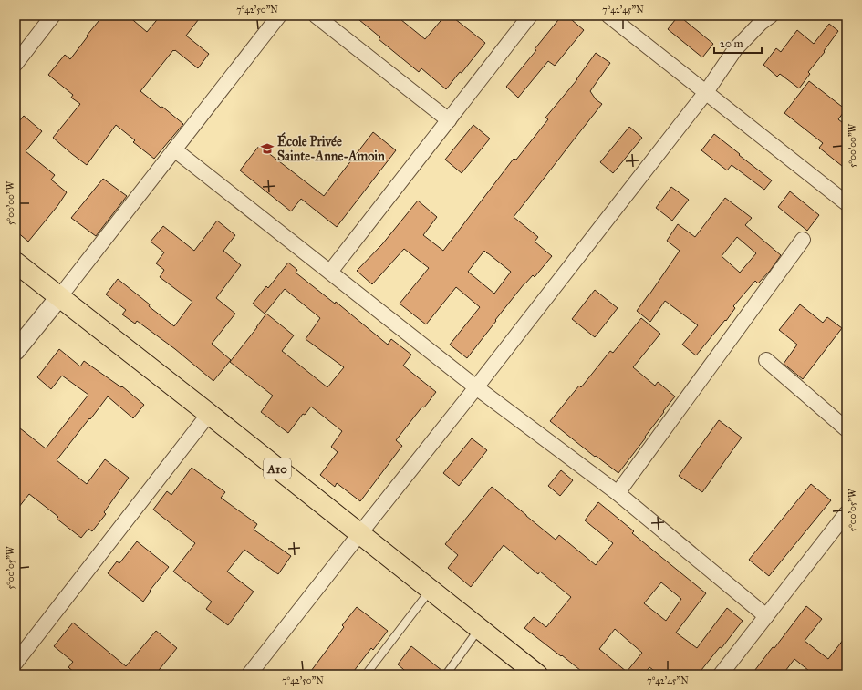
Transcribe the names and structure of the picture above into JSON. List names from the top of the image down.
{
  "streets": {
    "main road": ["A10"]
  },
  "places": {
    "school or university": ["École Privée Sainte-Anne-Amoin"]
  },
  "scale_bar": "20 m",
  "coordinates": [
    "7°42'50\"N",
    "7°42'45\"N",
    "5°00'00\"W",
    "5°00'05\"W"
  ]
}
